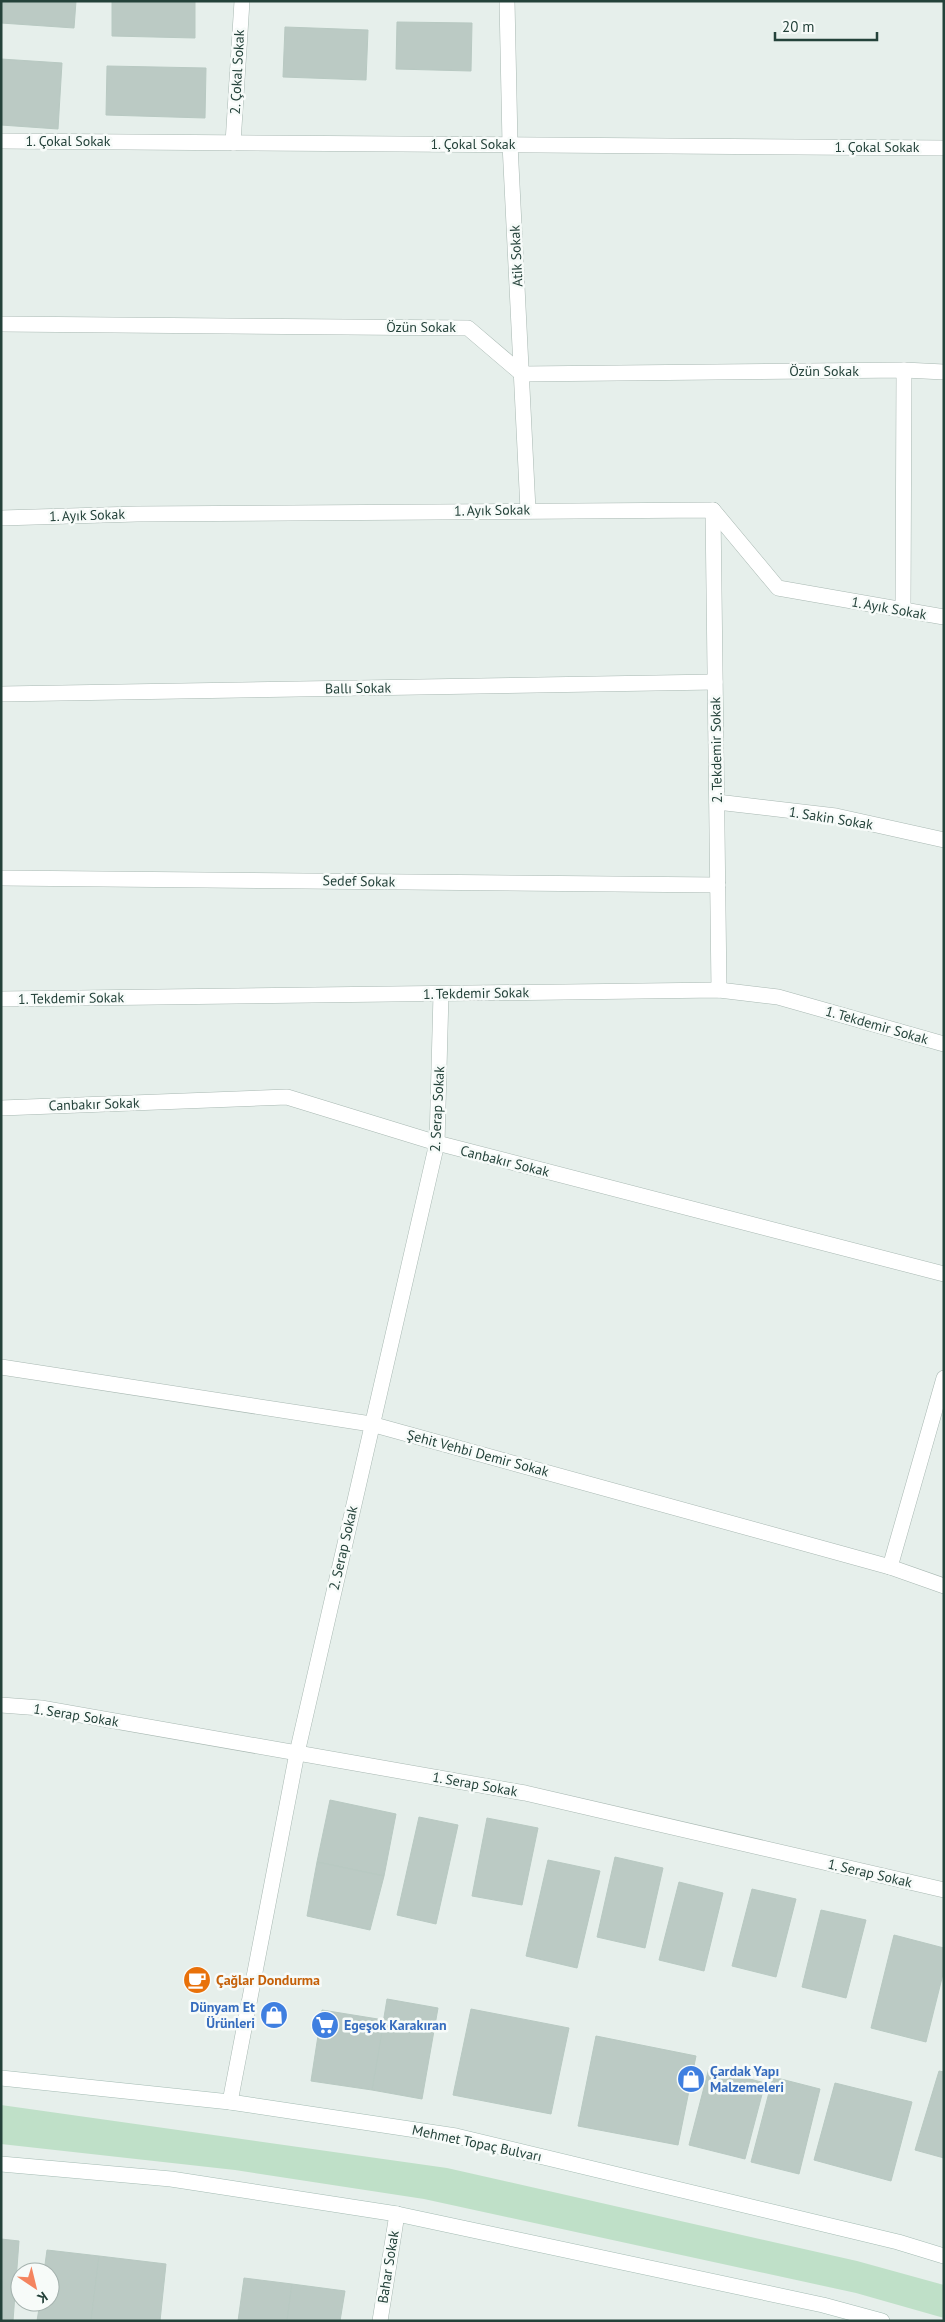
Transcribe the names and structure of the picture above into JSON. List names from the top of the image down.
{
  "streets": {
    "street": [
      "2. Çokal Sokak",
      "1. Çokal Sokak",
      "Atik Sokak",
      "Özün Sokak",
      "1. Ayık Sokak",
      "Ballı Sokak",
      "2. Tekdemir Sokak",
      "1. Sakin Sokak",
      "Sedef Sokak",
      "1. Tekdemir Sokak",
      "Canbakır Sokak",
      "2. Serap Sokak",
      "Şehit Vehbi Demir Sokak",
      "1. Serap Sokak",
      "Mehmet Topaç Bulvarı",
      "Bahar Sokak"
    ]
  },
  "crossings": [
    ["2. Çokal Sokak", "1. Çokal Sokak"],
    ["1. Çokal Sokak", "Atik Sokak"],
    ["Atik Sokak", "Özün Sokak"],
    ["Atik Sokak", "1. Ayık Sokak"],
    ["1. Ayık Sokak", "2. Tekdemir Sokak"],
    ["Ballı Sokak", "2. Tekdemir Sokak"],
    ["2. Tekdemir Sokak", "1. Sakin Sokak"],
    ["2. Tekdemir Sokak", "Sedef Sokak"],
    ["2. Tekdemir Sokak", "1. Tekdemir Sokak"],
    ["1. Tekdemir Sokak", "2. Serap Sokak"],
    ["Canbakır Sokak", "2. Serap Sokak"],
    ["2. Serap Sokak", "Şehit Vehbi Demir Sokak"],
    ["2. Serap Sokak", "1. Serap Sokak"],
    ["2. Serap Sokak", "Mehmet Topaç Bulvarı"]
  ],
  "places": {
    "cafe": ["Çağlar Dondurma"],
    "shop": ["Dünyam Et Ürünleri", "Çardak Yapı Malzemeleri"],
    "supermarket": ["Egeşok Karakıran"]
  },
  "scale_bar": "20 m",
  "north": "bottom right"
}
